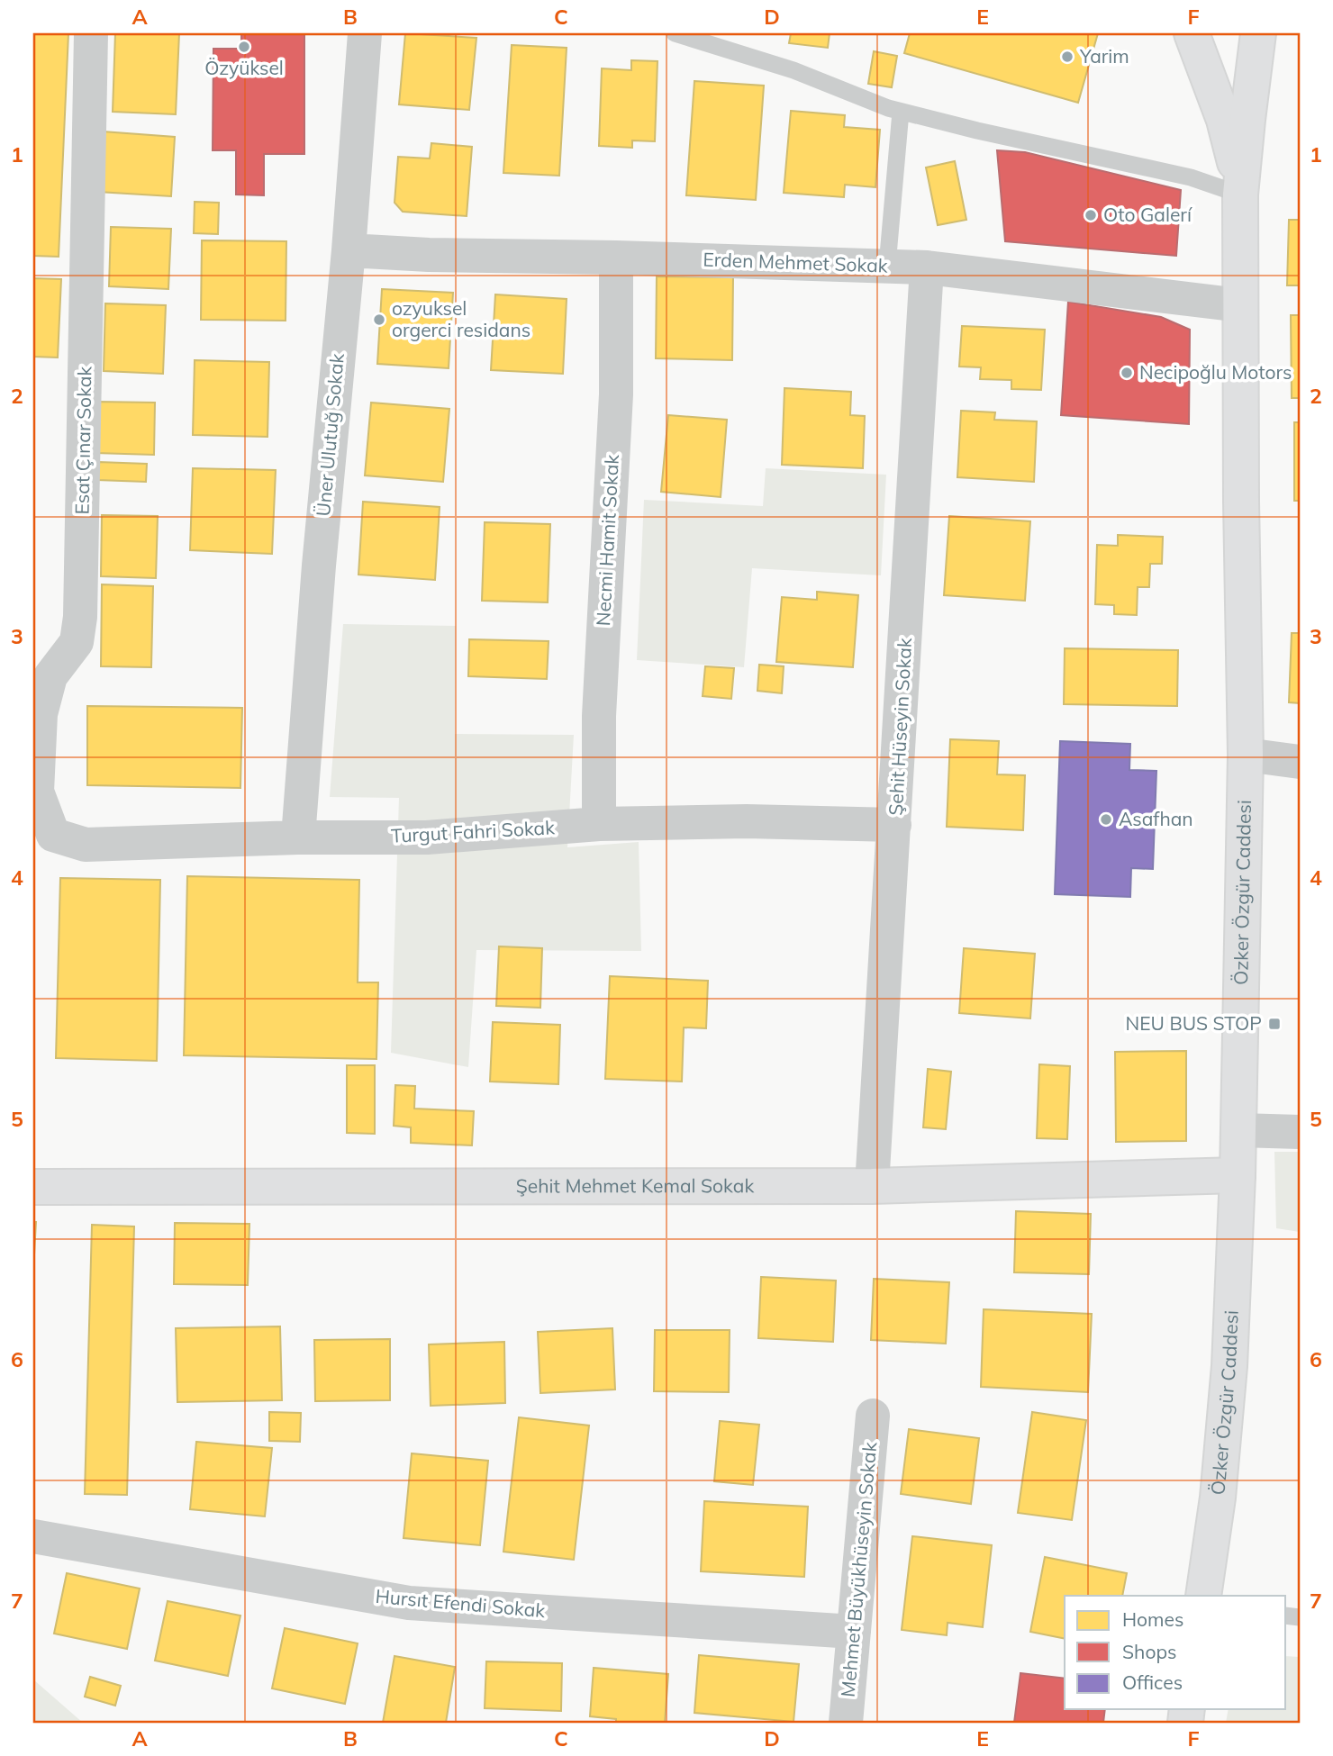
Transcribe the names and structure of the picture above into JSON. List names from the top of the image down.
{
  "streets": {
    "main road": ["Özker Özgür Caddesi", "Şehit Mehmet Kemal Sokak"],
    "street": [
      "Erden Mehmet Sokak",
      "Üner Ulutuğ Sokak",
      "Esat Çınar Sokak",
      "Necmi Hamit Sokak",
      "Şehit Hüseyin Sokak",
      "Turgut Fahri Sokak",
      "Mehmet Büyükhüseyin Sokak",
      "Hursıt Efendi Sokak"
    ]
  },
  "crossings": [
    ["Erden Mehmet Sokak", "Üner Ulutuğ Sokak"],
    ["Erden Mehmet Sokak", "Necmi Hamit Sokak"],
    ["Erden Mehmet Sokak", "Şehit Hüseyin Sokak"],
    ["Erden Mehmet Sokak", "Özker Özgür Caddesi"],
    ["Üner Ulutuğ Sokak", "Turgut Fahri Sokak"],
    ["Esat Çınar Sokak", "Turgut Fahri Sokak"],
    ["Necmi Hamit Sokak", "Turgut Fahri Sokak"],
    ["Şehit Hüseyin Sokak", "Turgut Fahri Sokak"],
    ["Şehit Hüseyin Sokak", "Şehit Mehmet Kemal Sokak"],
    ["Özker Özgür Caddesi", "Şehit Mehmet Kemal Sokak"],
    ["Mehmet Büyükhüseyin Sokak", "Hursıt Efendi Sokak"]
  ],
  "places": {
    "other": [
      "Özyüksel",
      "Yarim",
      "Oto Galerí",
      "ozyuksel orgerci residans",
      "Necipoğlu Motors",
      "Asafhan"
    ],
    "transit": ["NEU BUS STOP"]
  },
  "legend": ["Homes", "Shops", "Offices"],
  "grid": {
    "columns": [
      "A",
      "B",
      "C",
      "D",
      "E",
      "F"
    ],
    "rows": [
      "1",
      "2",
      "3",
      "4",
      "5",
      "6",
      "7"
    ]
  }
}
